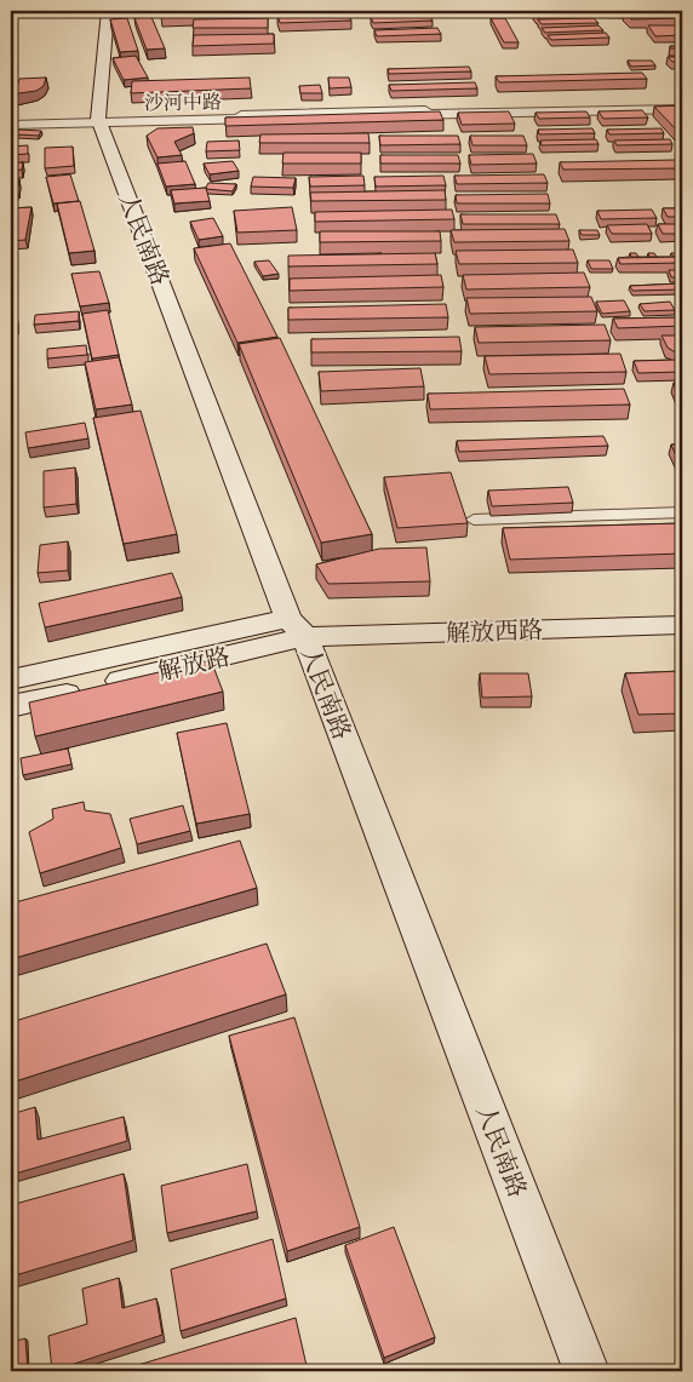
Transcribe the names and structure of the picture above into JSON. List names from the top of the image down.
{
  "streets": {
    "main road": ["人民南路", "解放西路", "解放路"],
    "street": ["沙河中路"]
  },
  "crossings": [
    ["沙河中路", "人民南路"],
    ["人民南路", "解放西路"],
    ["人民南路", "解放路"],
    ["解放西路", "解放路"]
  ]
}
